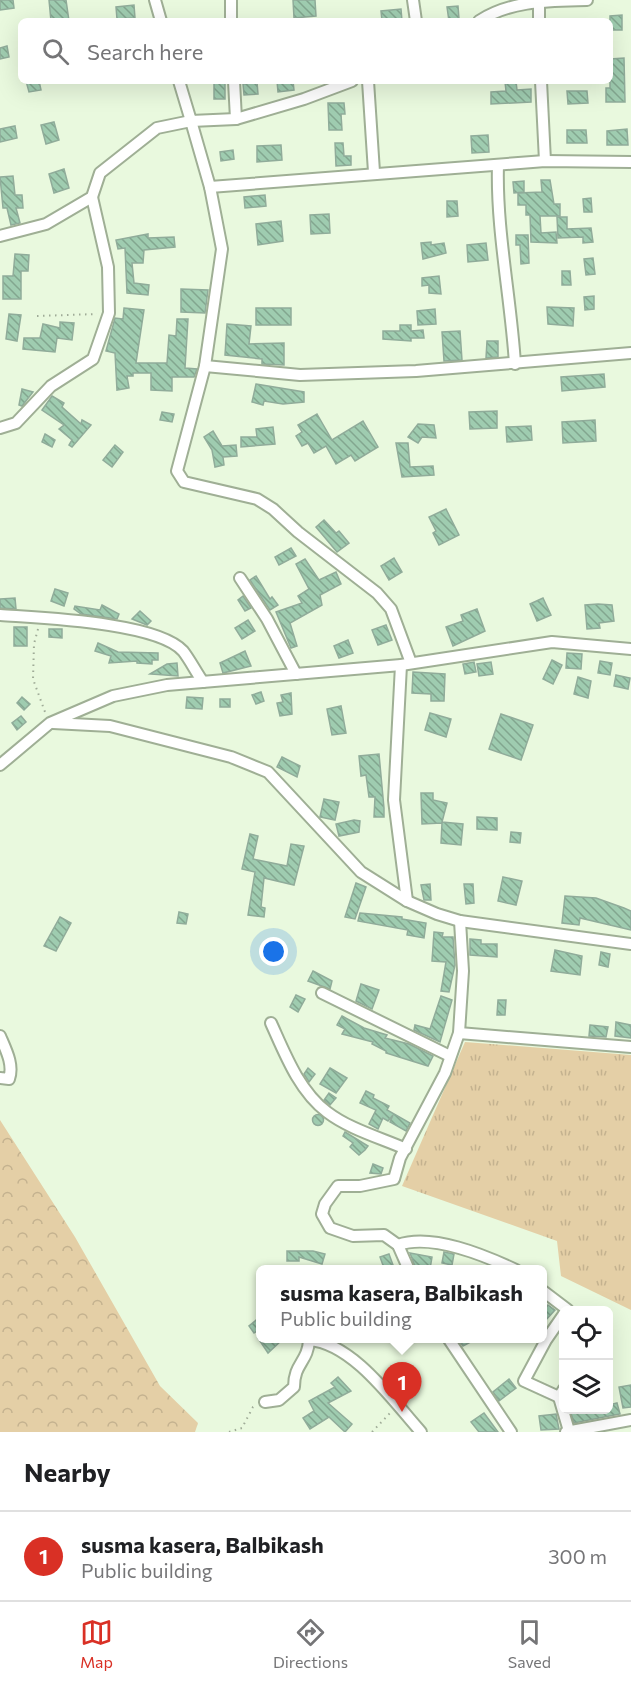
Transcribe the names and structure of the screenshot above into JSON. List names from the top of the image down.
{
  "page": {
    "search": "Search here",
    "popup": ["susma kasera, Balbikash", "Public building"],
    "pins": "1",
    "heading": "Nearby",
    "list": [
      {
        "mark": "1",
        "name": "susma kasera, Balbikash",
        "note": "Public building",
        "value": "300 m"
      }
    ],
    "nav": ["Map", "Directions", "Saved"]
  }
}
